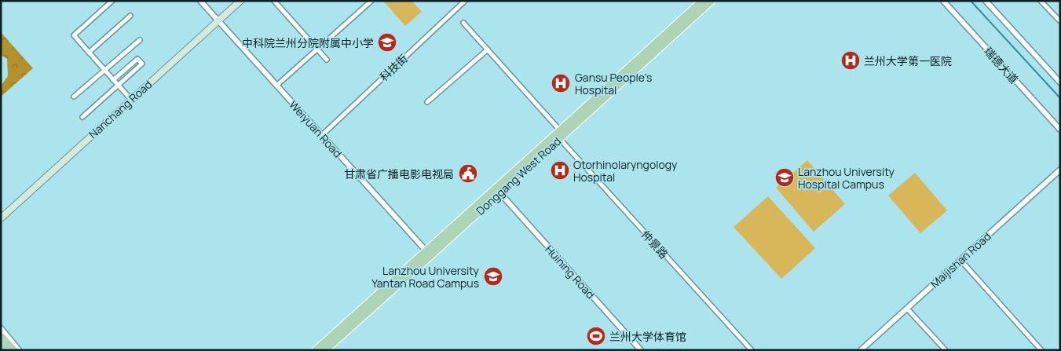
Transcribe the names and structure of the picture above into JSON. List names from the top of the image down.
{
  "streets": {
    "main road": ["Nanchang Road", "Donggang West Road"],
    "street": [
      "瑞德大道",
      "科技街",
      "Weiyuan Road",
      "仲景路",
      "Maijishan Road",
      "Huining Road"
    ]
  },
  "crossings": [
    ["科技街", "Weiyuan Road"],
    ["Nanchang Road", "Weiyuan Road"],
    ["Weiyuan Road", "Donggang West Road"],
    ["Donggang West Road", "仲景路"],
    ["Donggang West Road", "Huining Road"]
  ],
  "places": {
    "school or university": ["中科院兰州分院附属中小学", "Lanzhou University Hospital Campus", "Lanzhou University Yantan Road Campus"],
    "hospital": ["兰州大学第一医院", "Gansu People's Hospital", "Otorhinolaryngology Hospital"],
    "public building": ["甘肃省广播电影电视局"],
    "sports": ["兰州大学体育馆"]
  }
}
